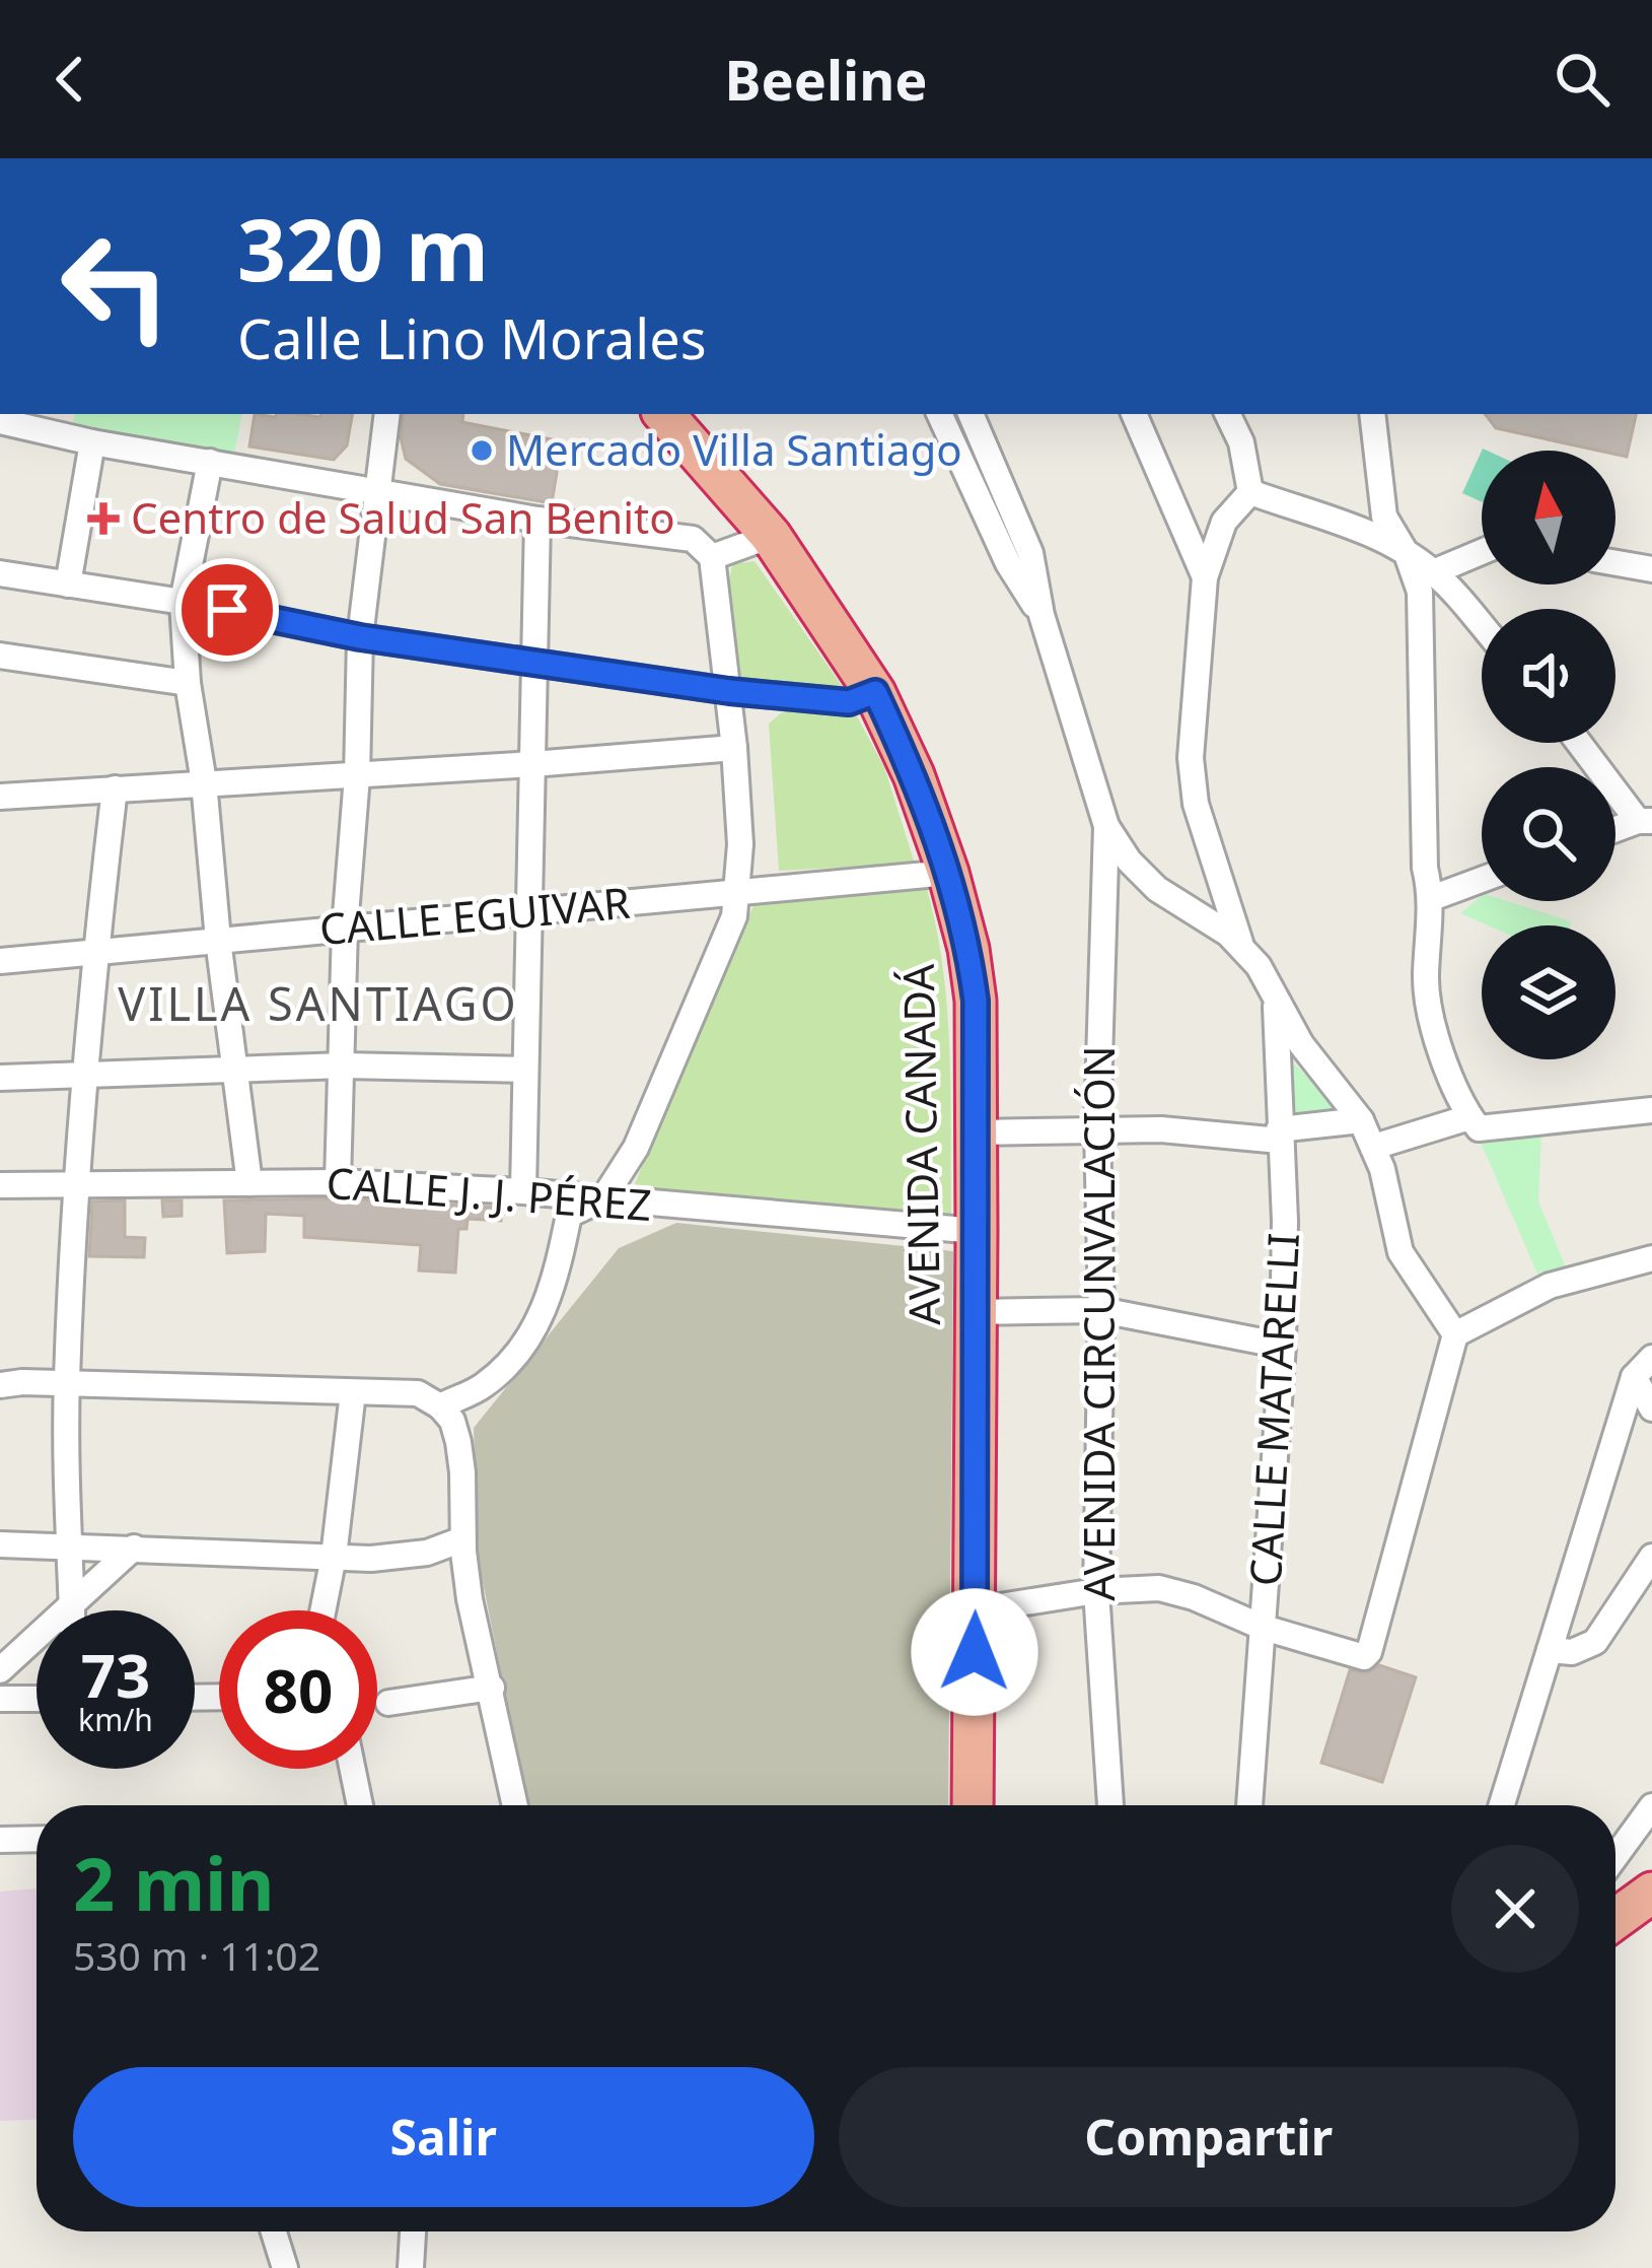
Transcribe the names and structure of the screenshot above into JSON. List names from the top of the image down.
{
  "streets": {
    "highway": ["AVENIDA CANADÁ"],
    "street": [
      "CALLE EGUIVAR",
      "CALLE J. J. PÉREZ",
      "AVENIDA CIRCUNVALACIÓN",
      "CALLE MATARELLI"
    ]
  },
  "crossings": [
    ["CALLE EGUIVAR", "AVENIDA CANADÁ"],
    ["AVENIDA CANADÁ", "CALLE J. J. PÉREZ"]
  ],
  "districts": ["VILLA SANTIAGO"],
  "places": {
    "other": ["Mercado Villa Santiago"],
    "health": ["Centro de Salud San Benito"]
  },
  "north": "top",
  "page": {
    "header": "Beeline",
    "turn": ["320 m", "Calle Lino Morales"],
    "speed": "73 km/h",
    "limit": "80",
    "heading": ["2 min", "530 m · 11:02"],
    "buttons": ["Salir", "Compartir"]
  }
}
